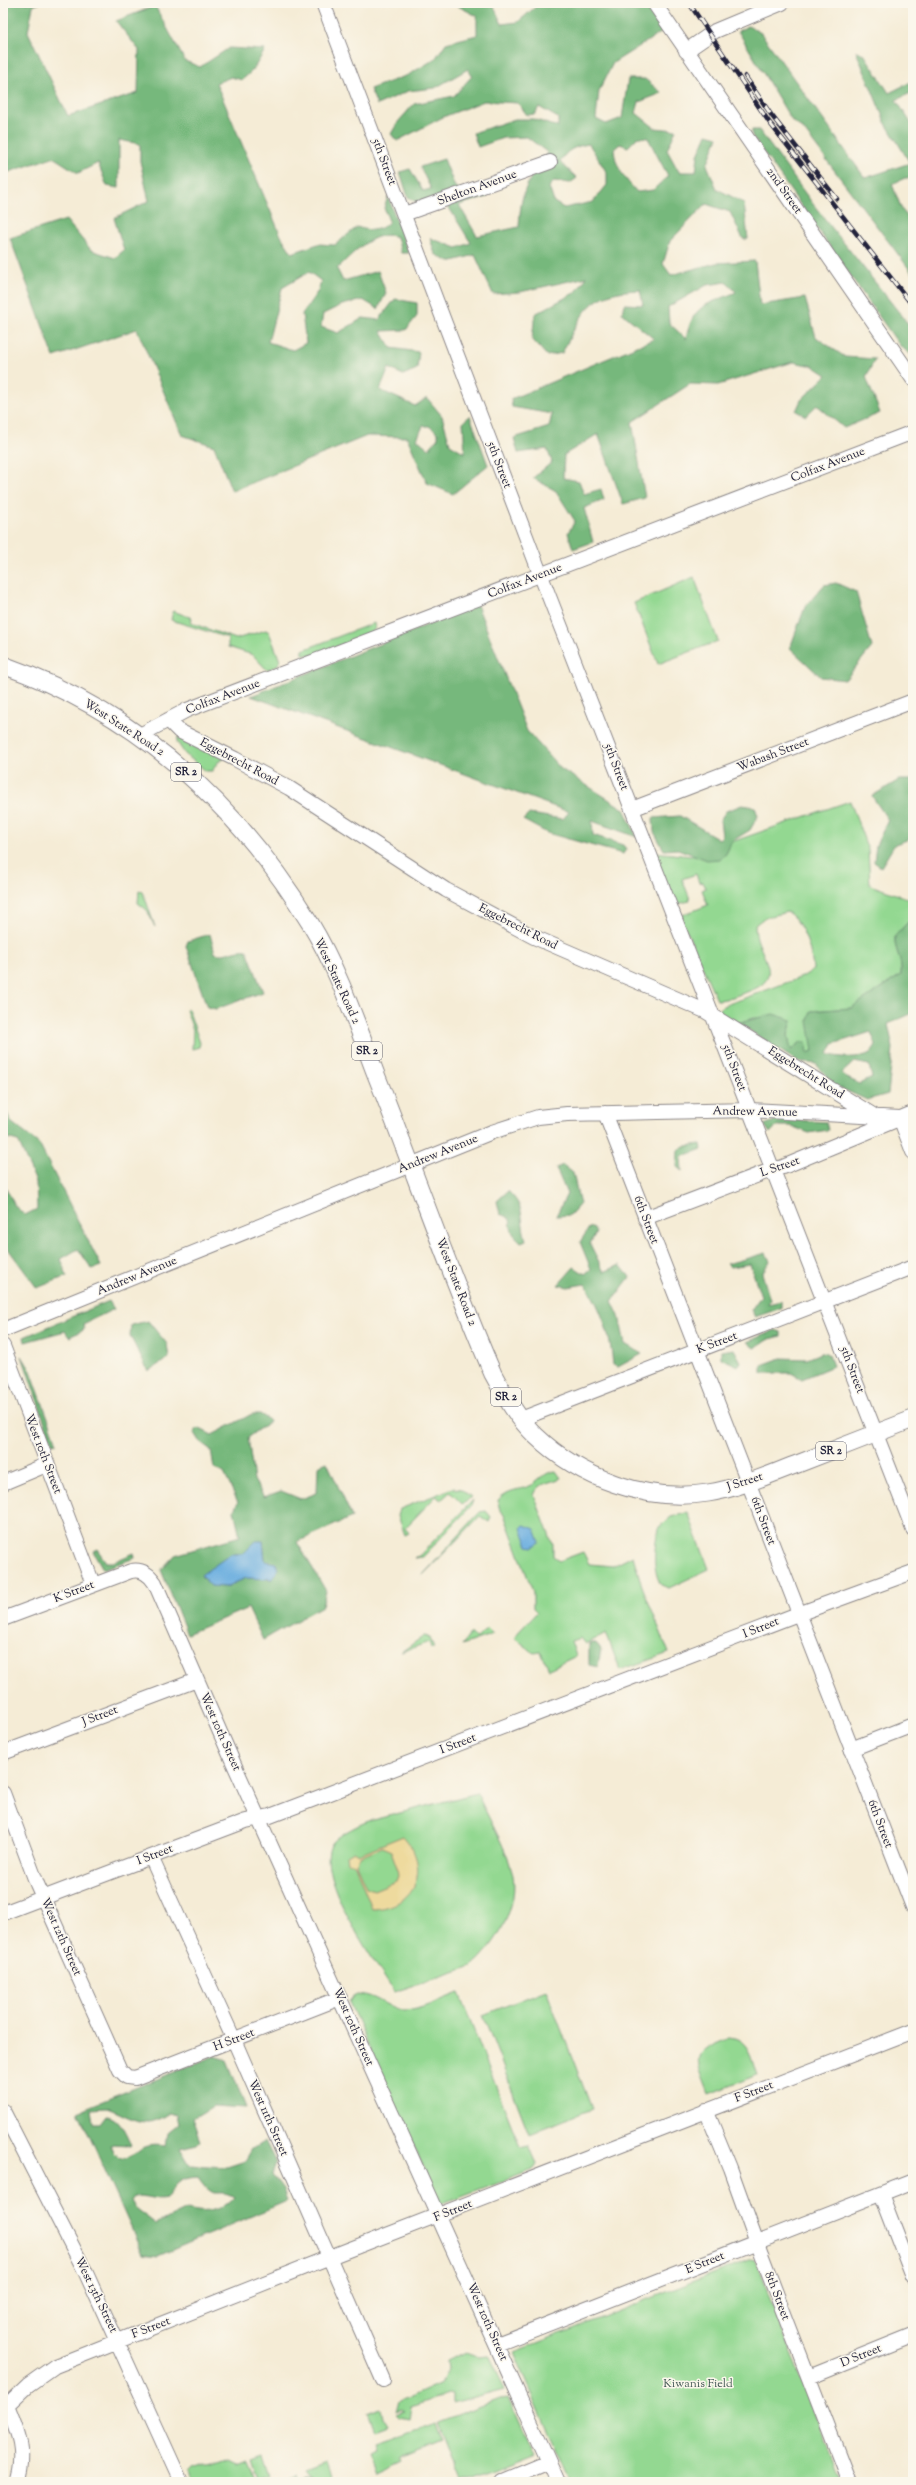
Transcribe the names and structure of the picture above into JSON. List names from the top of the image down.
{
  "streets": {
    "main road": ["West State Road 2", "SR 2", "J Street"],
    "street": [
      "5th Street",
      "Shelton Avenue",
      "2nd Street",
      "Colfax Avenue",
      "Wabash Street",
      "Eggebrecht Road",
      "Andrew Avenue",
      "L Street",
      "6th Street",
      "K Street",
      "West 10th Street",
      "I Street",
      "West 12th Street",
      "H Street",
      "F Street",
      "West 11th Street",
      "E Street",
      "West 13th Street",
      "8th Street",
      "D Street"
    ]
  },
  "crossings": [
    ["5th Street", "Shelton Avenue"],
    ["5th Street", "Colfax Avenue"],
    ["5th Street", "Wabash Street"],
    ["5th Street", "Eggebrecht Road"],
    ["5th Street", "Andrew Avenue"],
    ["5th Street", "L Street"],
    ["5th Street", "K Street"],
    ["5th Street", "J Street"],
    ["Colfax Avenue", "West State Road 2"],
    ["Colfax Avenue", "Eggebrecht Road"],
    ["West State Road 2", "Andrew Avenue"],
    ["West State Road 2", "K Street"],
    ["West State Road 2", "J Street"],
    ["Eggebrecht Road", "Andrew Avenue"],
    ["Andrew Avenue", "L Street"],
    ["Andrew Avenue", "6th Street"],
    ["L Street", "6th Street"],
    ["6th Street", "K Street"],
    ["6th Street", "J Street"],
    ["6th Street", "I Street"],
    ["K Street", "West 10th Street"],
    ["West 10th Street", "J Street"],
    ["West 10th Street", "I Street"],
    ["West 10th Street", "H Street"],
    ["West 10th Street", "F Street"],
    ["West 10th Street", "E Street"],
    ["I Street", "West 12th Street"],
    ["I Street", "West 11th Street"],
    ["West 12th Street", "H Street"],
    ["H Street", "West 11th Street"],
    ["F Street", "West 11th Street"],
    ["F Street", "West 13th Street"],
    ["F Street", "8th Street"],
    ["E Street", "8th Street"],
    ["8th Street", "D Street"]
  ],
  "parks": ["Kiwanis Field"]
}
